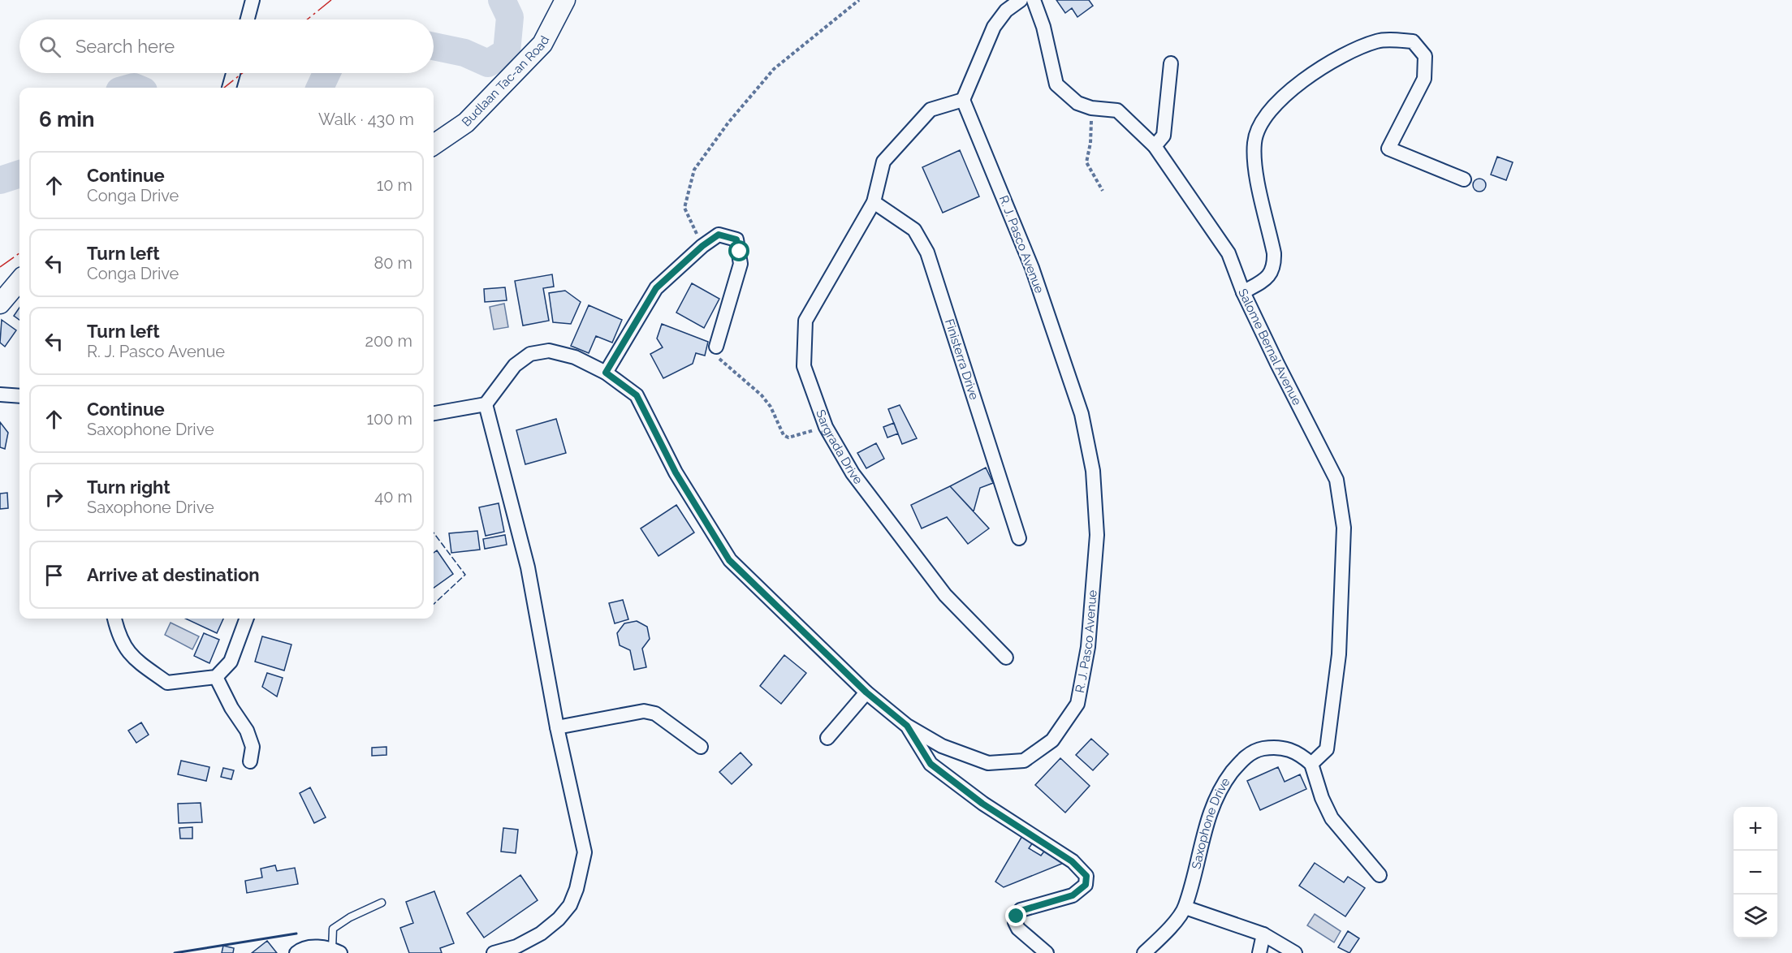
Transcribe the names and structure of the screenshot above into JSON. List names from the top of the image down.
{
  "streets": {
    "street": [
      "Budlaan Tac-an Road",
      "R. J. Pasco Avenue",
      "Salome Bernal Avenue",
      "Finisterra Drive",
      "Sargrada Drive",
      "Saxophone Drive"
    ]
  },
  "crossings": [
    ["R. J. Pasco Avenue", "Sargrada Drive"],
    ["Salome Bernal Avenue", "Saxophone Drive"],
    ["Finisterra Drive", "Sargrada Drive"]
  ],
  "page": {
    "search": "Search here",
    "heading": ["6 min", "Walk · 430 m"],
    "list": [
      ["Continue", "Conga Drive", "10 m"],
      ["Turn left", "Conga Drive", "80 m"],
      ["Turn left", "R. J. Pasco Avenue", "200 m"],
      ["Continue", "Saxophone Drive", "100 m"],
      ["Turn right", "Saxophone Drive", "40 m"],
      "Arrive at destination"
    ],
    "map_buttons": ["+", "−"]
  }
}
